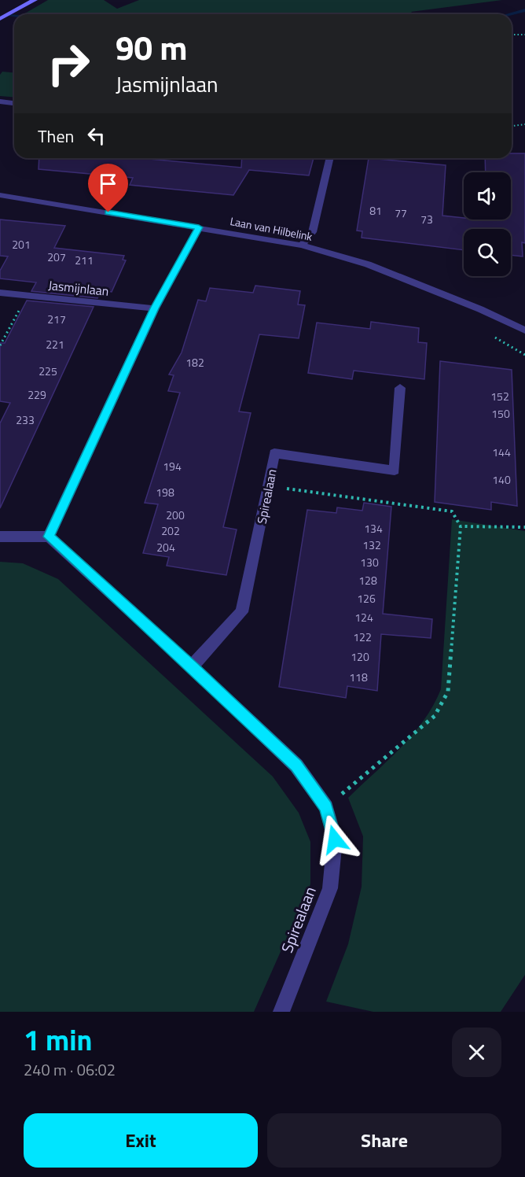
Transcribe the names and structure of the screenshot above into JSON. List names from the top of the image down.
{
  "streets": {
    "street": ["Laan van Hilbelink", "Jasmijnlaan", "Spirealaan"]
  },
  "house_numbers": [
    "81",
    "77",
    "73",
    "201",
    "207",
    "211",
    "217",
    "221",
    "182",
    "225",
    "229",
    "152",
    "150",
    "233",
    "144",
    "194",
    "140",
    "198",
    "200",
    "134",
    "202",
    "132",
    "204",
    "130",
    "128",
    "126",
    "124",
    "122",
    "120",
    "118"
  ],
  "page": {
    "turn": ["90 m", "Jasmijnlaan"],
    "then": "Then",
    "heading": ["1 min", "240 m · 06:02"],
    "buttons": ["Exit", "Share"]
  }
}
